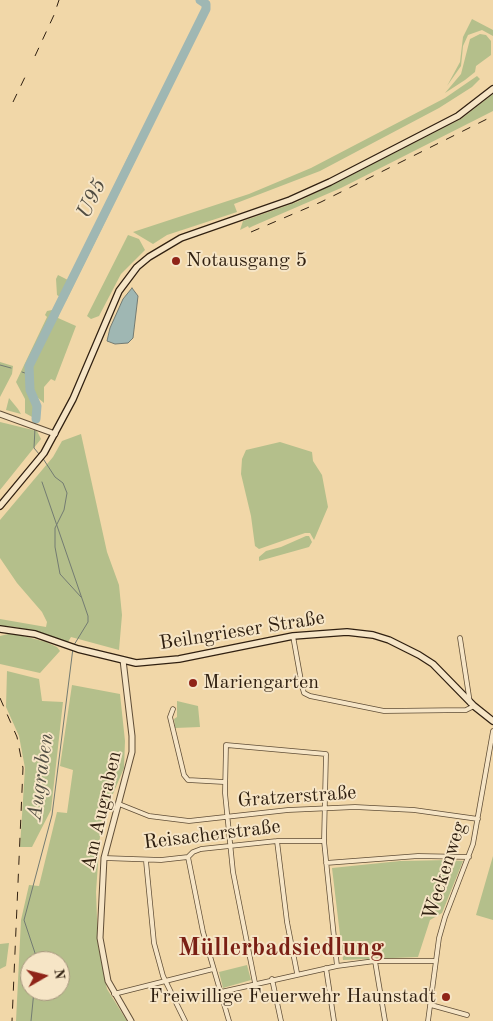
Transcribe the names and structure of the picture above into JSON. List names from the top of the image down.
{
  "streets": {
    "main road": ["Beilngrieser Straße"],
    "street": [
      "Gratzerstraße",
      "Am Augraben",
      "Reisacherstraße",
      "Weckenweg"
    ]
  },
  "crossings": [
    ["Beilngrieser Straße", "Am Augraben"],
    ["Gratzerstraße", "Am Augraben"],
    ["Gratzerstraße", "Weckenweg"],
    ["Am Augraben", "Reisacherstraße"]
  ],
  "districts": ["Müllerbadsiedlung"],
  "water": ["U95", "Augraben"],
  "places": ["Notausgang 5", "Mariengarten", "Freiwillige Feuerwehr Haunstadt"],
  "north": "right"
}
